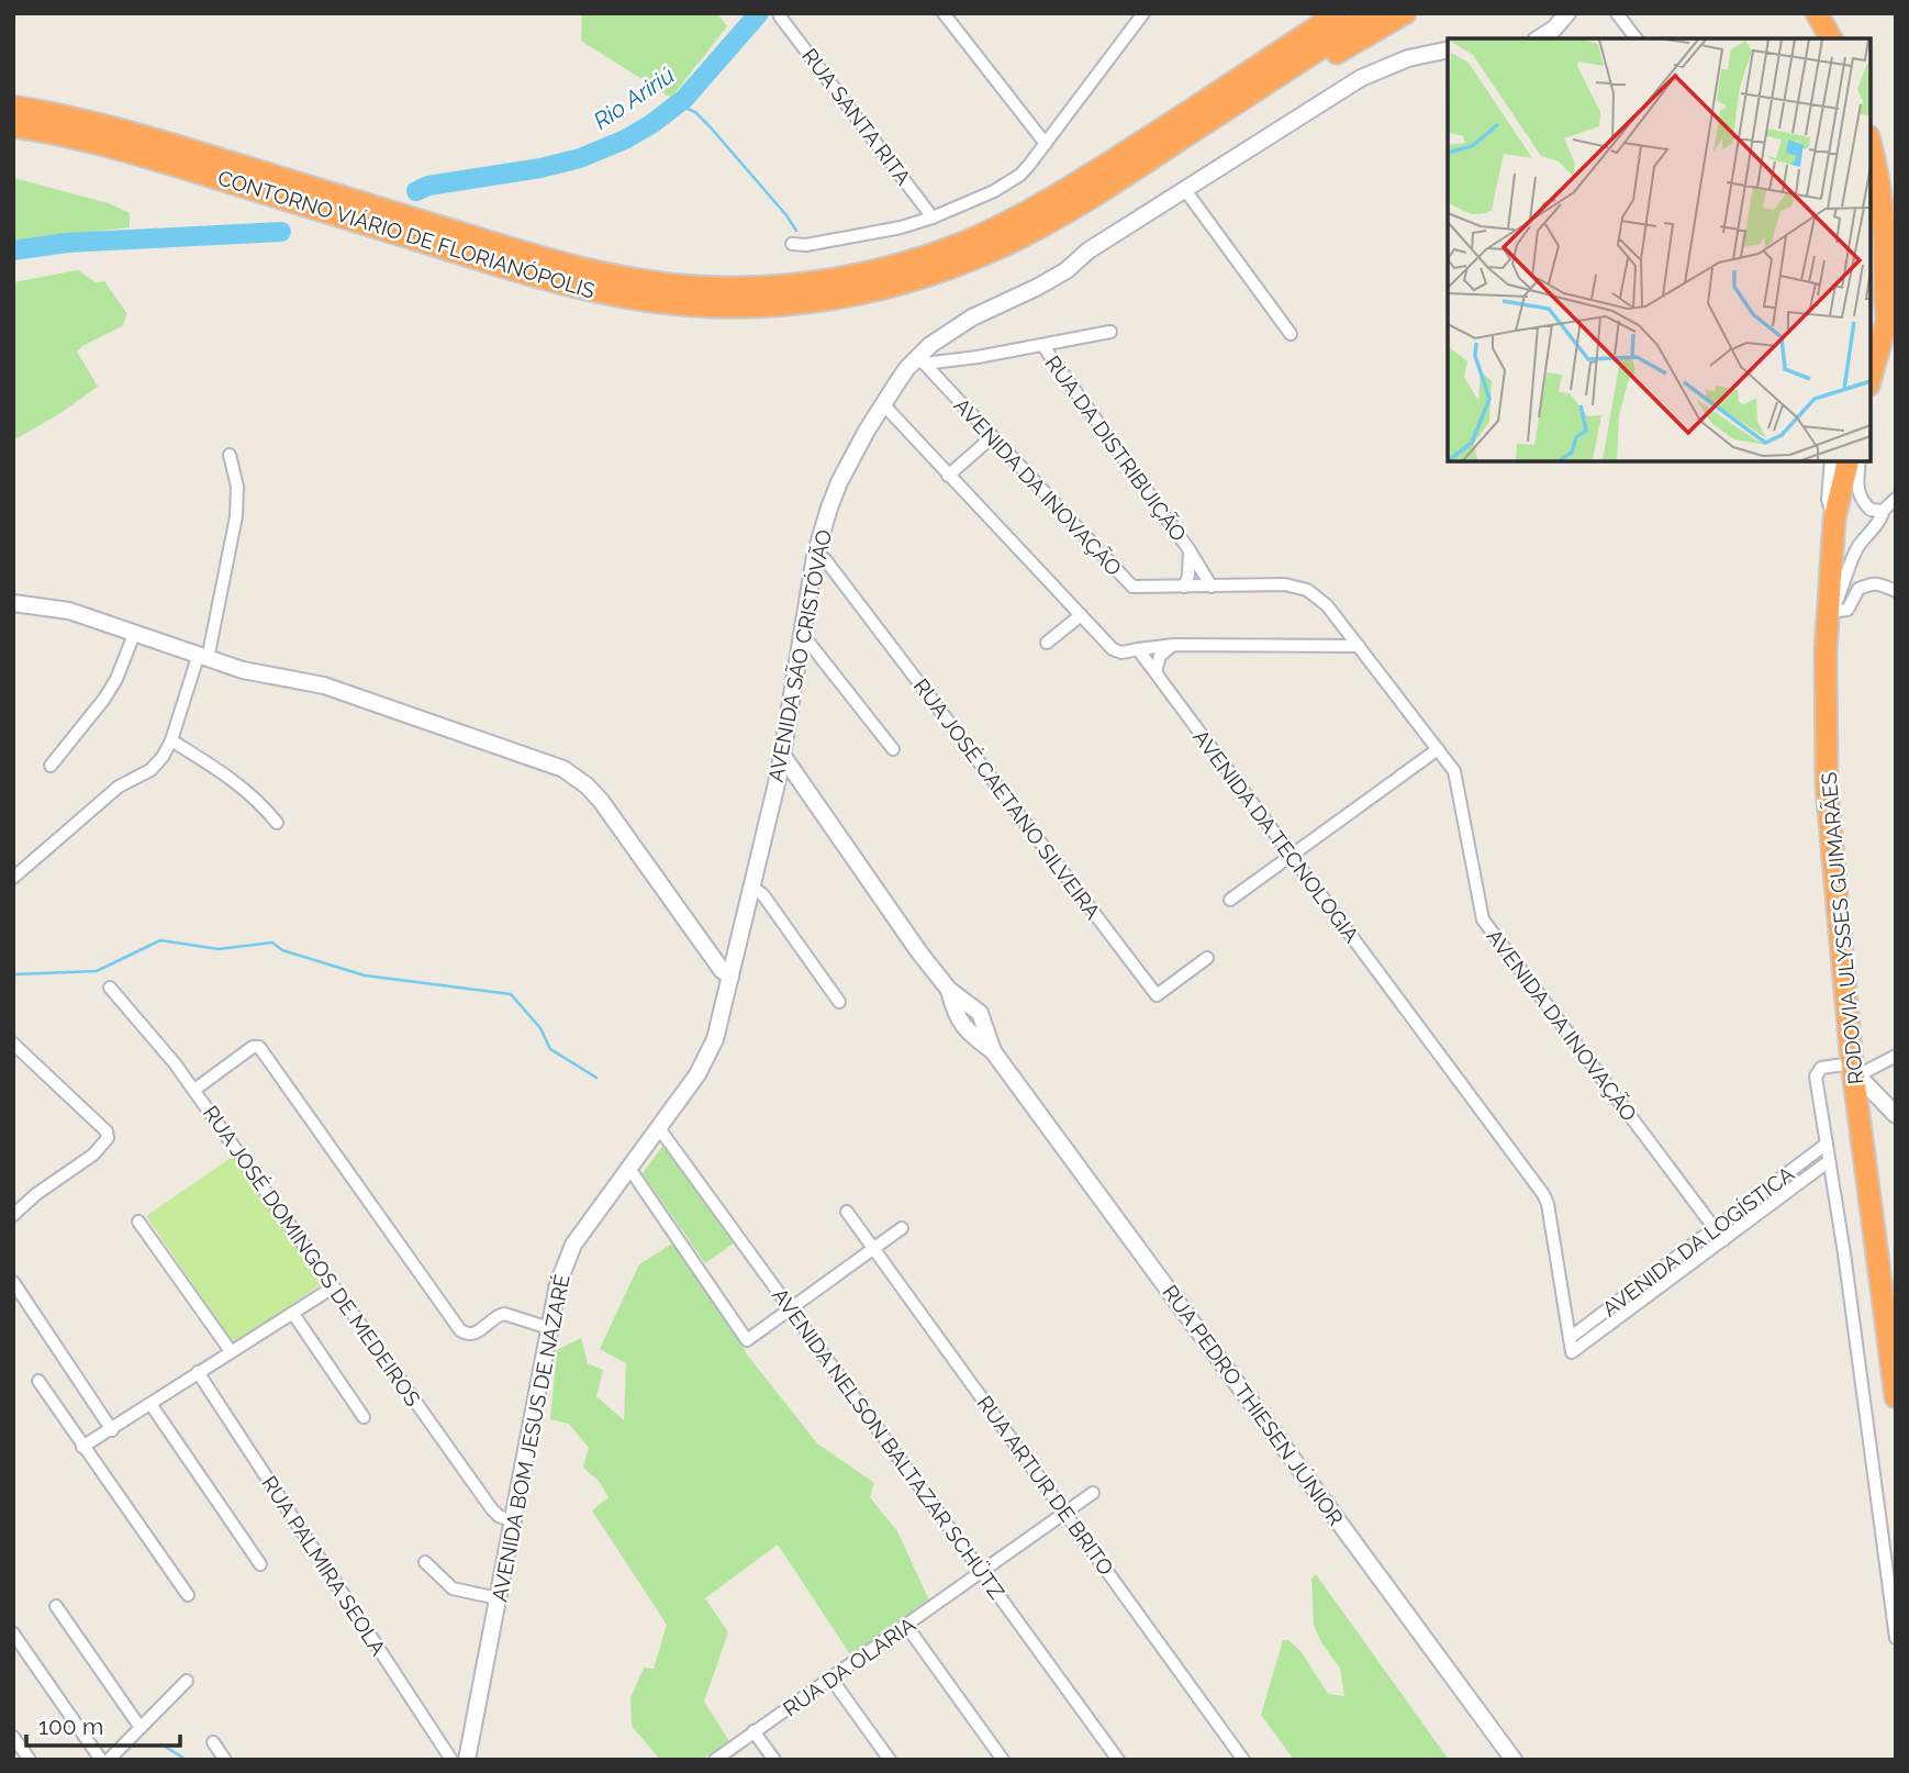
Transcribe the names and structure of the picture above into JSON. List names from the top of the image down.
{
  "streets": {
    "highway": ["CONTORNO VIÁRIO DE FLORIANÓPOLIS", "RODOVIA ULYSSES GUIMARÃES"],
    "main road": ["AVENIDA SÃO CRISTÓVÃO", "RUA PEDRO THIESEN JÚNIOR", "AVENIDA BOM JESUS DE NAZARÉ"],
    "street": [
      "RUA SANTA RITA",
      "RUA DA DISTRIBUIÇÃO",
      "AVENIDA DA INOVAÇÃO",
      "RUA JOSÉ CAETANO SILVEIRA",
      "AVENIDA DA TECNOLOGIA",
      "AVENIDA DA LOGÍSTICA",
      "RUA JOSÉ DOMINGOS DE MEDEIROS",
      "AVENIDA NELSON BALTAZAR SCHÜTZ",
      "RUA ARTUR DE BRITO",
      "RUA PALMIRA SEOLA",
      "RUA DA OLARIA"
    ]
  },
  "crossings": [
    ["RUA DA DISTRIBUIÇÃO", "AVENIDA DA INOVAÇÃO"],
    ["AVENIDA DA INOVAÇÃO", "AVENIDA SÃO CRISTÓVÃO"],
    ["AVENIDA DA INOVAÇÃO", "AVENIDA DA LOGÍSTICA"],
    ["AVENIDA SÃO CRISTÓVÃO", "RUA JOSÉ CAETANO SILVEIRA"],
    ["AVENIDA SÃO CRISTÓVÃO", "RUA PEDRO THIESEN JÚNIOR"],
    ["AVENIDA SÃO CRISTÓVÃO", "AVENIDA BOM JESUS DE NAZARÉ"],
    ["AVENIDA DA TECNOLOGIA", "AVENIDA DA LOGÍSTICA"],
    ["RUA JOSÉ DOMINGOS DE MEDEIROS", "AVENIDA BOM JESUS DE NAZARÉ"],
    ["AVENIDA BOM JESUS DE NAZARÉ", "AVENIDA NELSON BALTAZAR SCHÜTZ"],
    ["AVENIDA NELSON BALTAZAR SCHÜTZ", "RUA DA OLARIA"],
    ["RUA ARTUR DE BRITO", "RUA DA OLARIA"]
  ],
  "water": ["Rio Aririú"],
  "scale_bar": "100 m"
}
